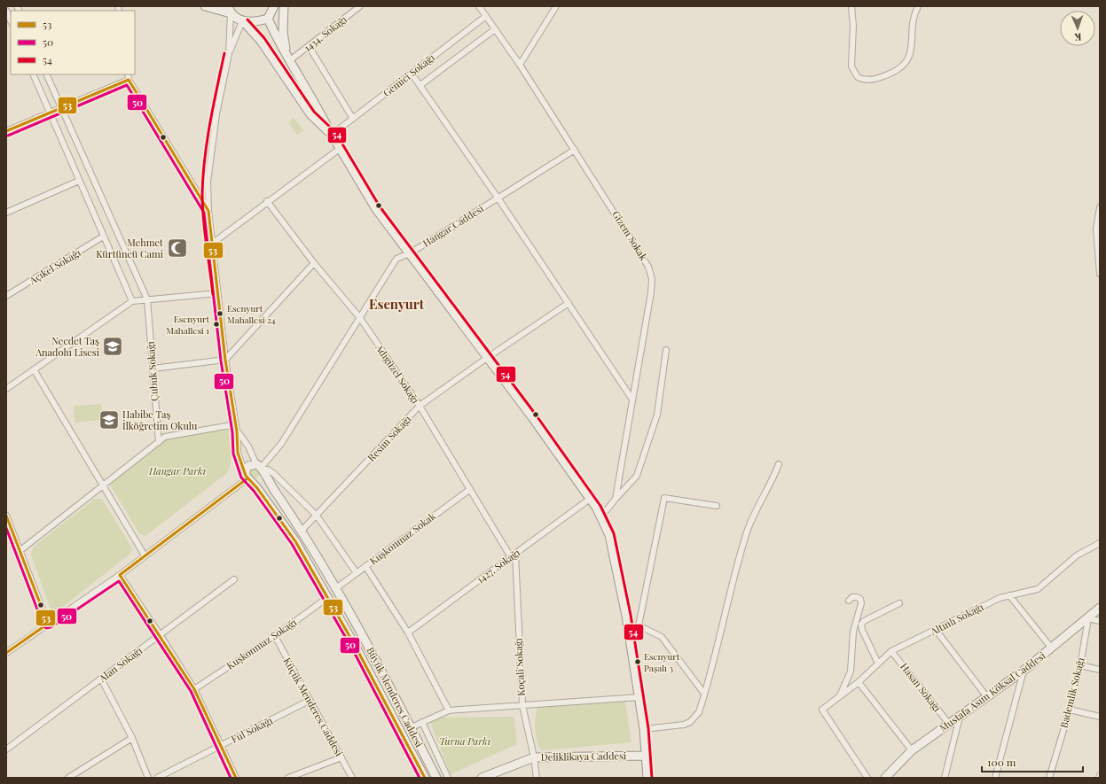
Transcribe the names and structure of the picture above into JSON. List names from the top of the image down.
{
  "streets": {
    "street": [
      "1434. Sokağı",
      "Gemici Sokağı",
      "Hangar Caddesi",
      "Gizem Sokak",
      "Açıkel Sokağı",
      "Çubuk Sokağı",
      "Adıgüzel Sokağı",
      "Resim Sokağı",
      "Kuşkonmaz Sokak",
      "1427. Sokağı",
      "Altınlı Sokağı",
      "Kuşkonmaz Sokağı",
      "Alan Sokağı",
      "Koçali Sokağı",
      "Hasan Sokağı",
      "Mustafa Asım Köksal Caddesi",
      "Bademlik Sokağı",
      "Büyük Menderes Caddesi",
      "Küçük Menderes Caddesi",
      "Ful Sokağı",
      "Deliklikaya Caddesi"
    ]
  },
  "crossings": [
    ["Gemici Sokağı", "Gizem Sokak"],
    ["Hangar Caddesi", "Gizem Sokak"],
    ["Hangar Caddesi", "Adıgüzel Sokağı"],
    ["Hangar Caddesi", "Büyük Menderes Caddesi"],
    ["Adıgüzel Sokağı", "Resim Sokağı"],
    ["Adıgüzel Sokağı", "Kuşkonmaz Sokak"],
    ["Adıgüzel Sokağı", "1427. Sokağı"],
    ["Adıgüzel Sokağı", "Koçali Sokağı"],
    ["Resim Sokağı", "Büyük Menderes Caddesi"],
    ["Kuşkonmaz Sokak", "Büyük Menderes Caddesi"],
    ["1427. Sokağı", "Koçali Sokağı"],
    ["Altınlı Sokağı", "Hasan Sokağı"],
    ["Kuşkonmaz Sokağı", "Büyük Menderes Caddesi"],
    ["Kuşkonmaz Sokağı", "Küçük Menderes Caddesi"],
    ["Koçali Sokağı", "Deliklikaya Caddesi"],
    ["Hasan Sokağı", "Mustafa Asım Köksal Caddesi"],
    ["Mustafa Asım Köksal Caddesi", "Bademlik Sokağı"],
    ["Küçük Menderes Caddesi", "Ful Sokağı"]
  ],
  "districts": ["Esenyurt"],
  "parks": ["Hangar Parkı", "Turna Parkı"],
  "places": {
    "mosque": ["Mehmet Kürtüncü Cami"],
    "other": ["Esenyurt Mahallesi 24", "Esenyurt Mahallesi 1", "Esenyurt Paşalı 3"],
    "school or university": ["Necdet Taş Anadolu Lisesi", "Habibe Taş İlköğretim Okulu"]
  },
  "lines": ["transit line 54", "transit line 53", "transit line 50"],
  "legend": ["53", "50", "54"],
  "scale_bar": "100 m",
  "north": "bottom"
}
